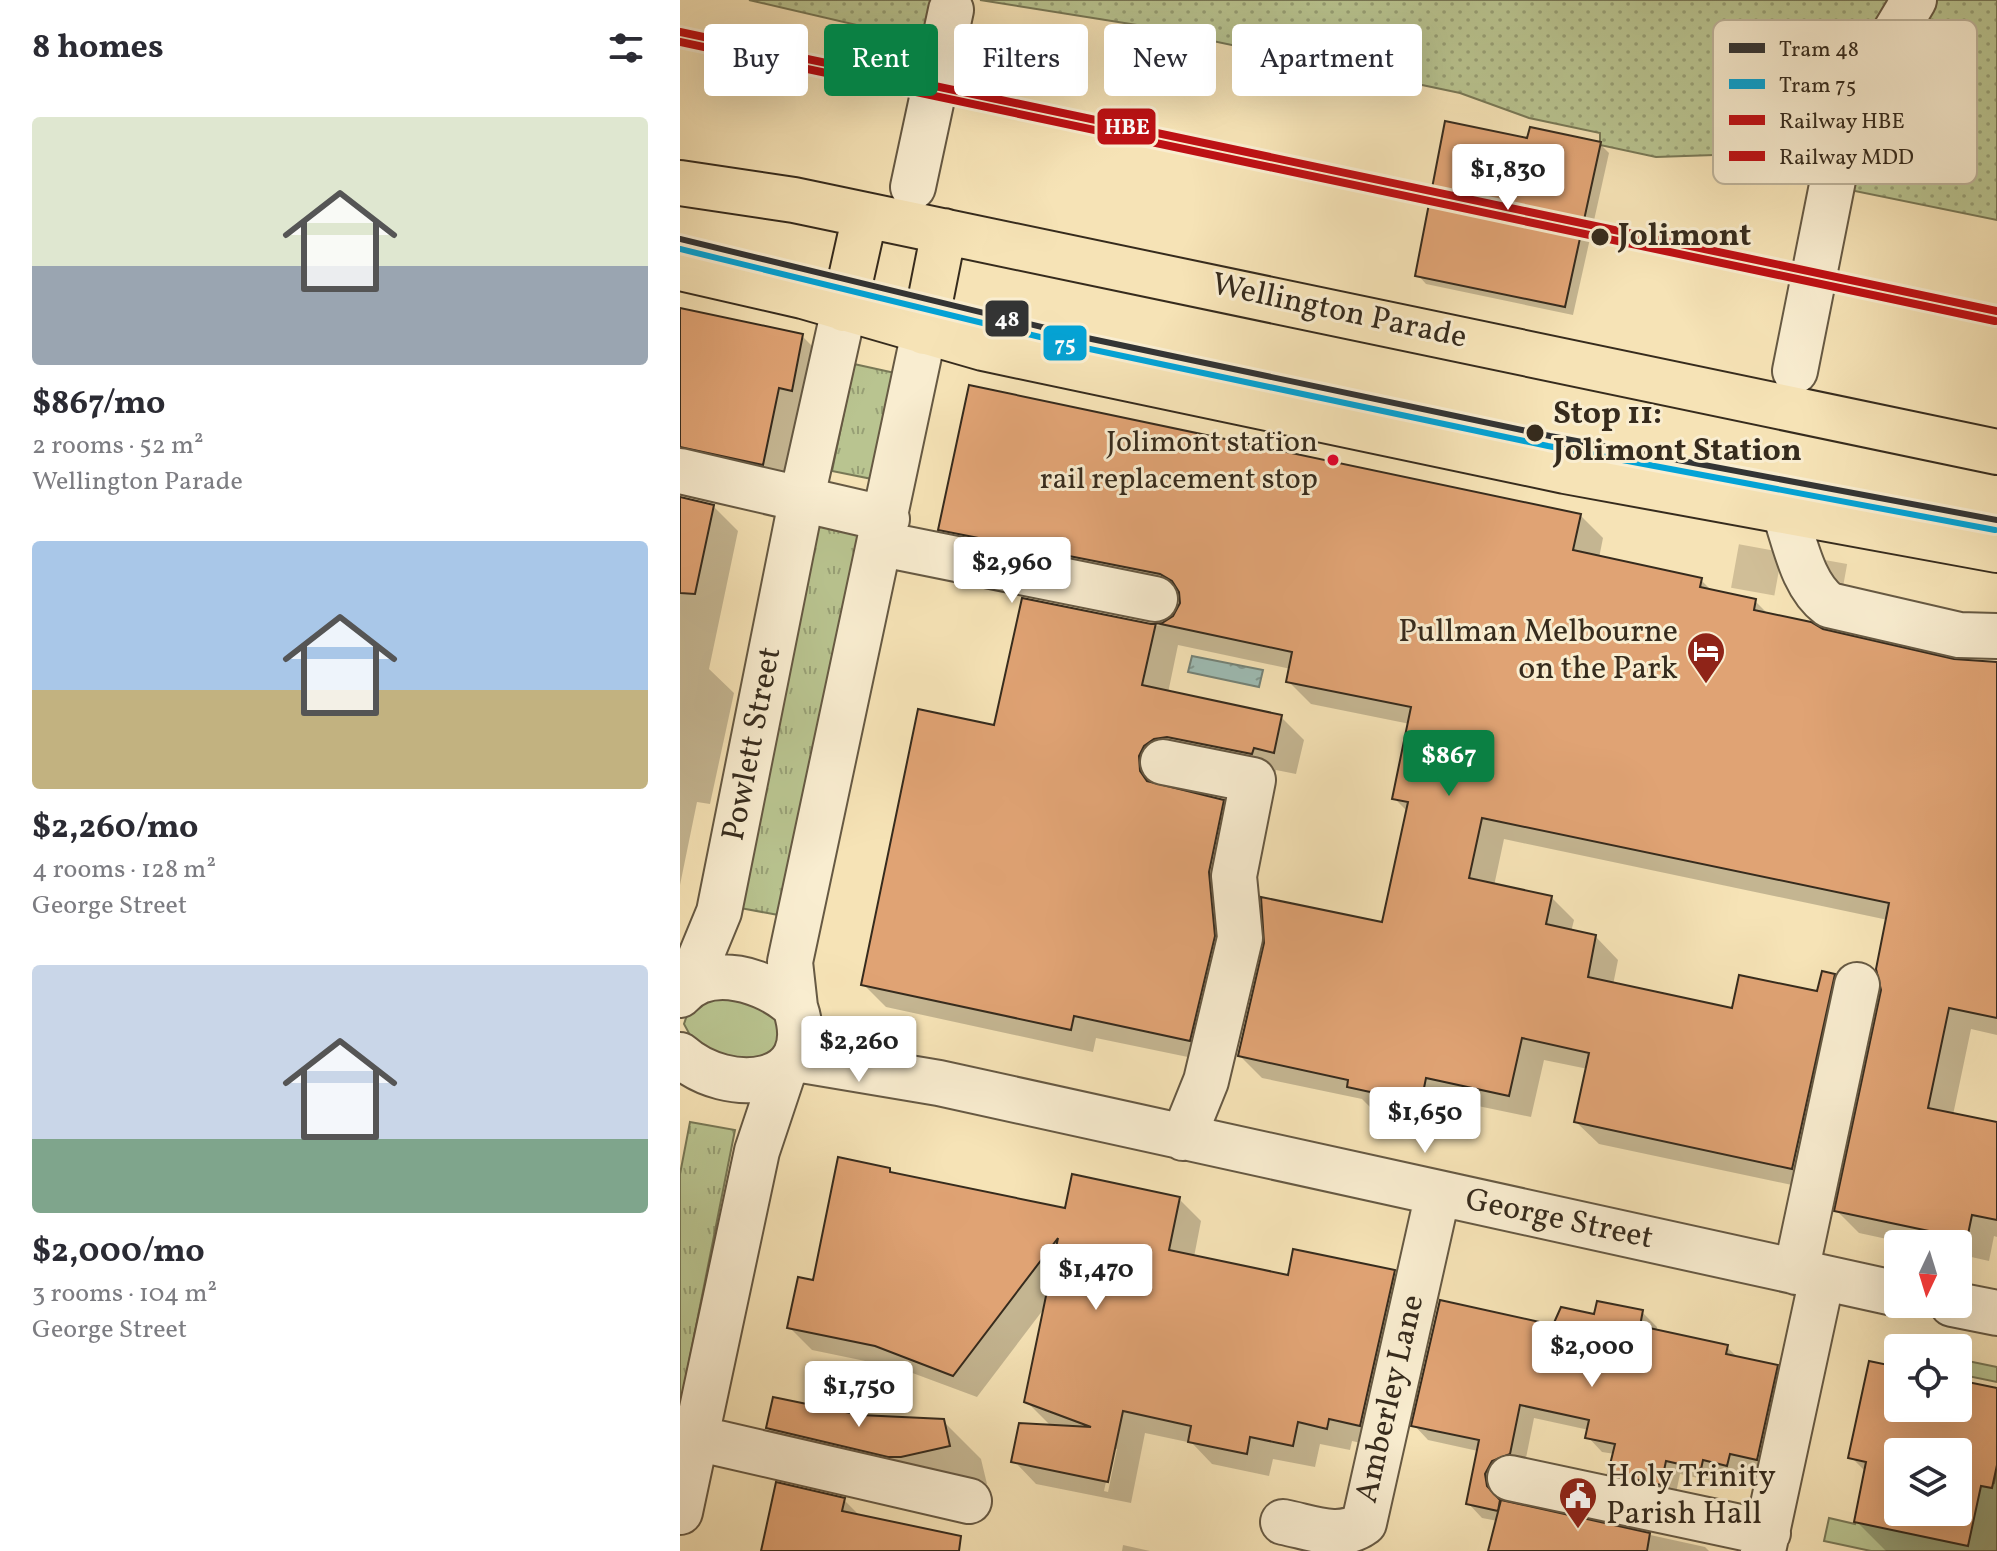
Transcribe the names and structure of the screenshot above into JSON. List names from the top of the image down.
{
  "streets": {
    "main road": ["Wellington Parade", "Powlett Street"],
    "street": ["George Street", "Amberley Lane"]
  },
  "crossings": [
    ["Wellington Parade", "Powlett Street"],
    ["George Street", "Amberley Lane"]
  ],
  "places": {
    "other": ["Jolimont", "Stop 11: Jolimont Station", "Jolimont station rail replacement stop"],
    "hotel": ["Pullman Melbourne on the Park"],
    "public building": ["Holy Trinity Parish Hall"]
  },
  "lines": [
    "rail line HBE",
    "rail line MDD",
    "tram line 48",
    "tram line 75"
  ],
  "legend": [
    "Tram 48",
    "Tram 75",
    "Railway HBE",
    "Railway MDD"
  ],
  "north": "bottom",
  "page": {
    "heading": "8 homes",
    "chip": [
      "Buy",
      "Rent",
      "Filters",
      "New",
      "Apartment"
    ],
    "list": [
      {
        "name": "$867/mo",
        "note": "2 rooms · 52 m² · Wellington Parade"
      },
      {
        "name": "$2,260/mo",
        "note": "4 rooms · 128 m² · George Street"
      },
      {
        "name": "$2,000/mo",
        "note": "3 rooms · 104 m² · George Street"
      }
    ],
    "price": [
      "$1,830",
      "$2,960",
      "$867",
      "$2,260",
      "$1,650",
      "$1,470",
      "$2,000",
      "$1,750"
    ]
  }
}
